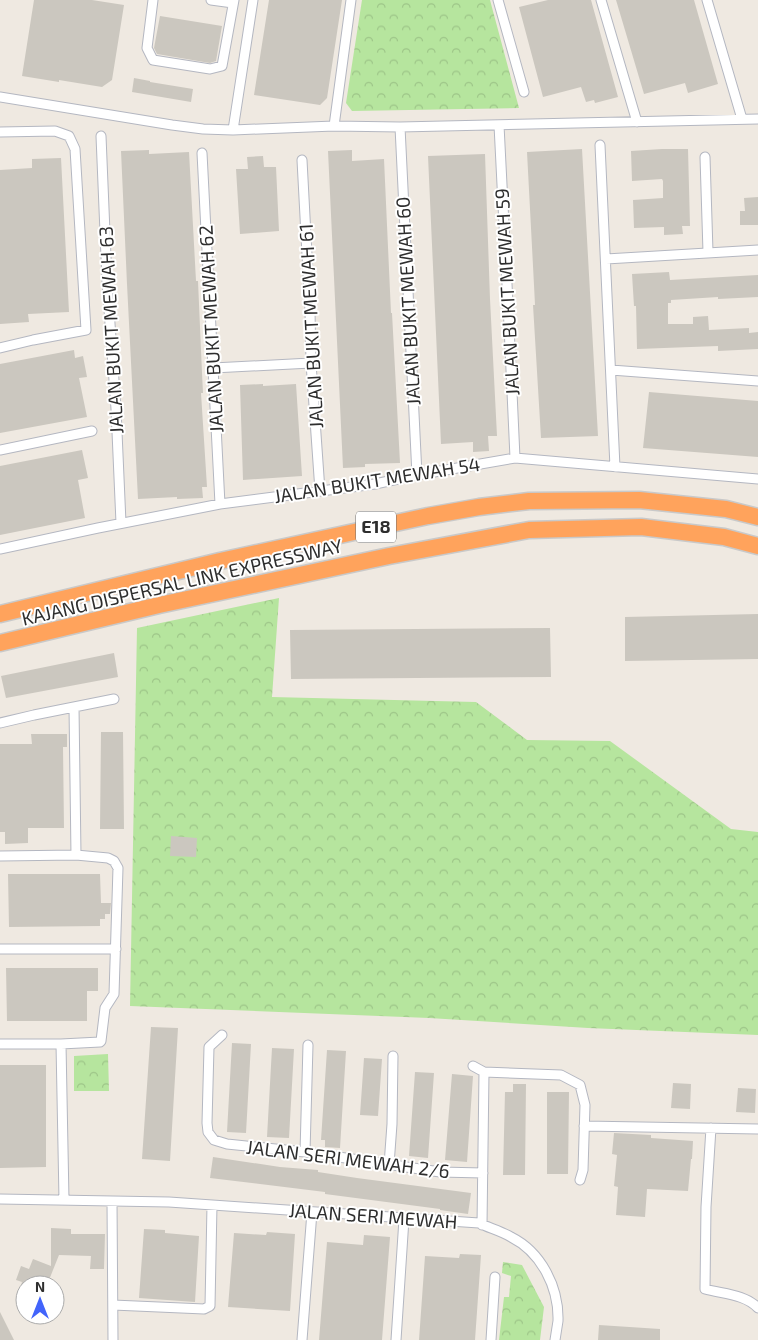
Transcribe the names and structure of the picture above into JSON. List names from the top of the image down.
{
  "streets": {
    "highway": ["E18", "KAJANG DISPERSAL LINK EXPRESSWAY"],
    "street": [
      "JALAN BUKIT MEWAH 59",
      "JALAN BUKIT MEWAH 60",
      "JALAN BUKIT MEWAH 61",
      "JALAN BUKIT MEWAH 62",
      "JALAN BUKIT MEWAH 63",
      "JALAN BUKIT MEWAH 54",
      "JALAN SERI MEWAH 2/6",
      "JALAN SERI MEWAH"
    ]
  },
  "crossings": [
    ["JALAN BUKIT MEWAH 59", "JALAN BUKIT MEWAH 54"],
    ["JALAN BUKIT MEWAH 60", "JALAN BUKIT MEWAH 54"],
    ["JALAN BUKIT MEWAH 61", "JALAN BUKIT MEWAH 54"],
    ["JALAN BUKIT MEWAH 62", "JALAN BUKIT MEWAH 54"],
    ["JALAN BUKIT MEWAH 63", "JALAN BUKIT MEWAH 54"]
  ],
  "north": "top"
}
